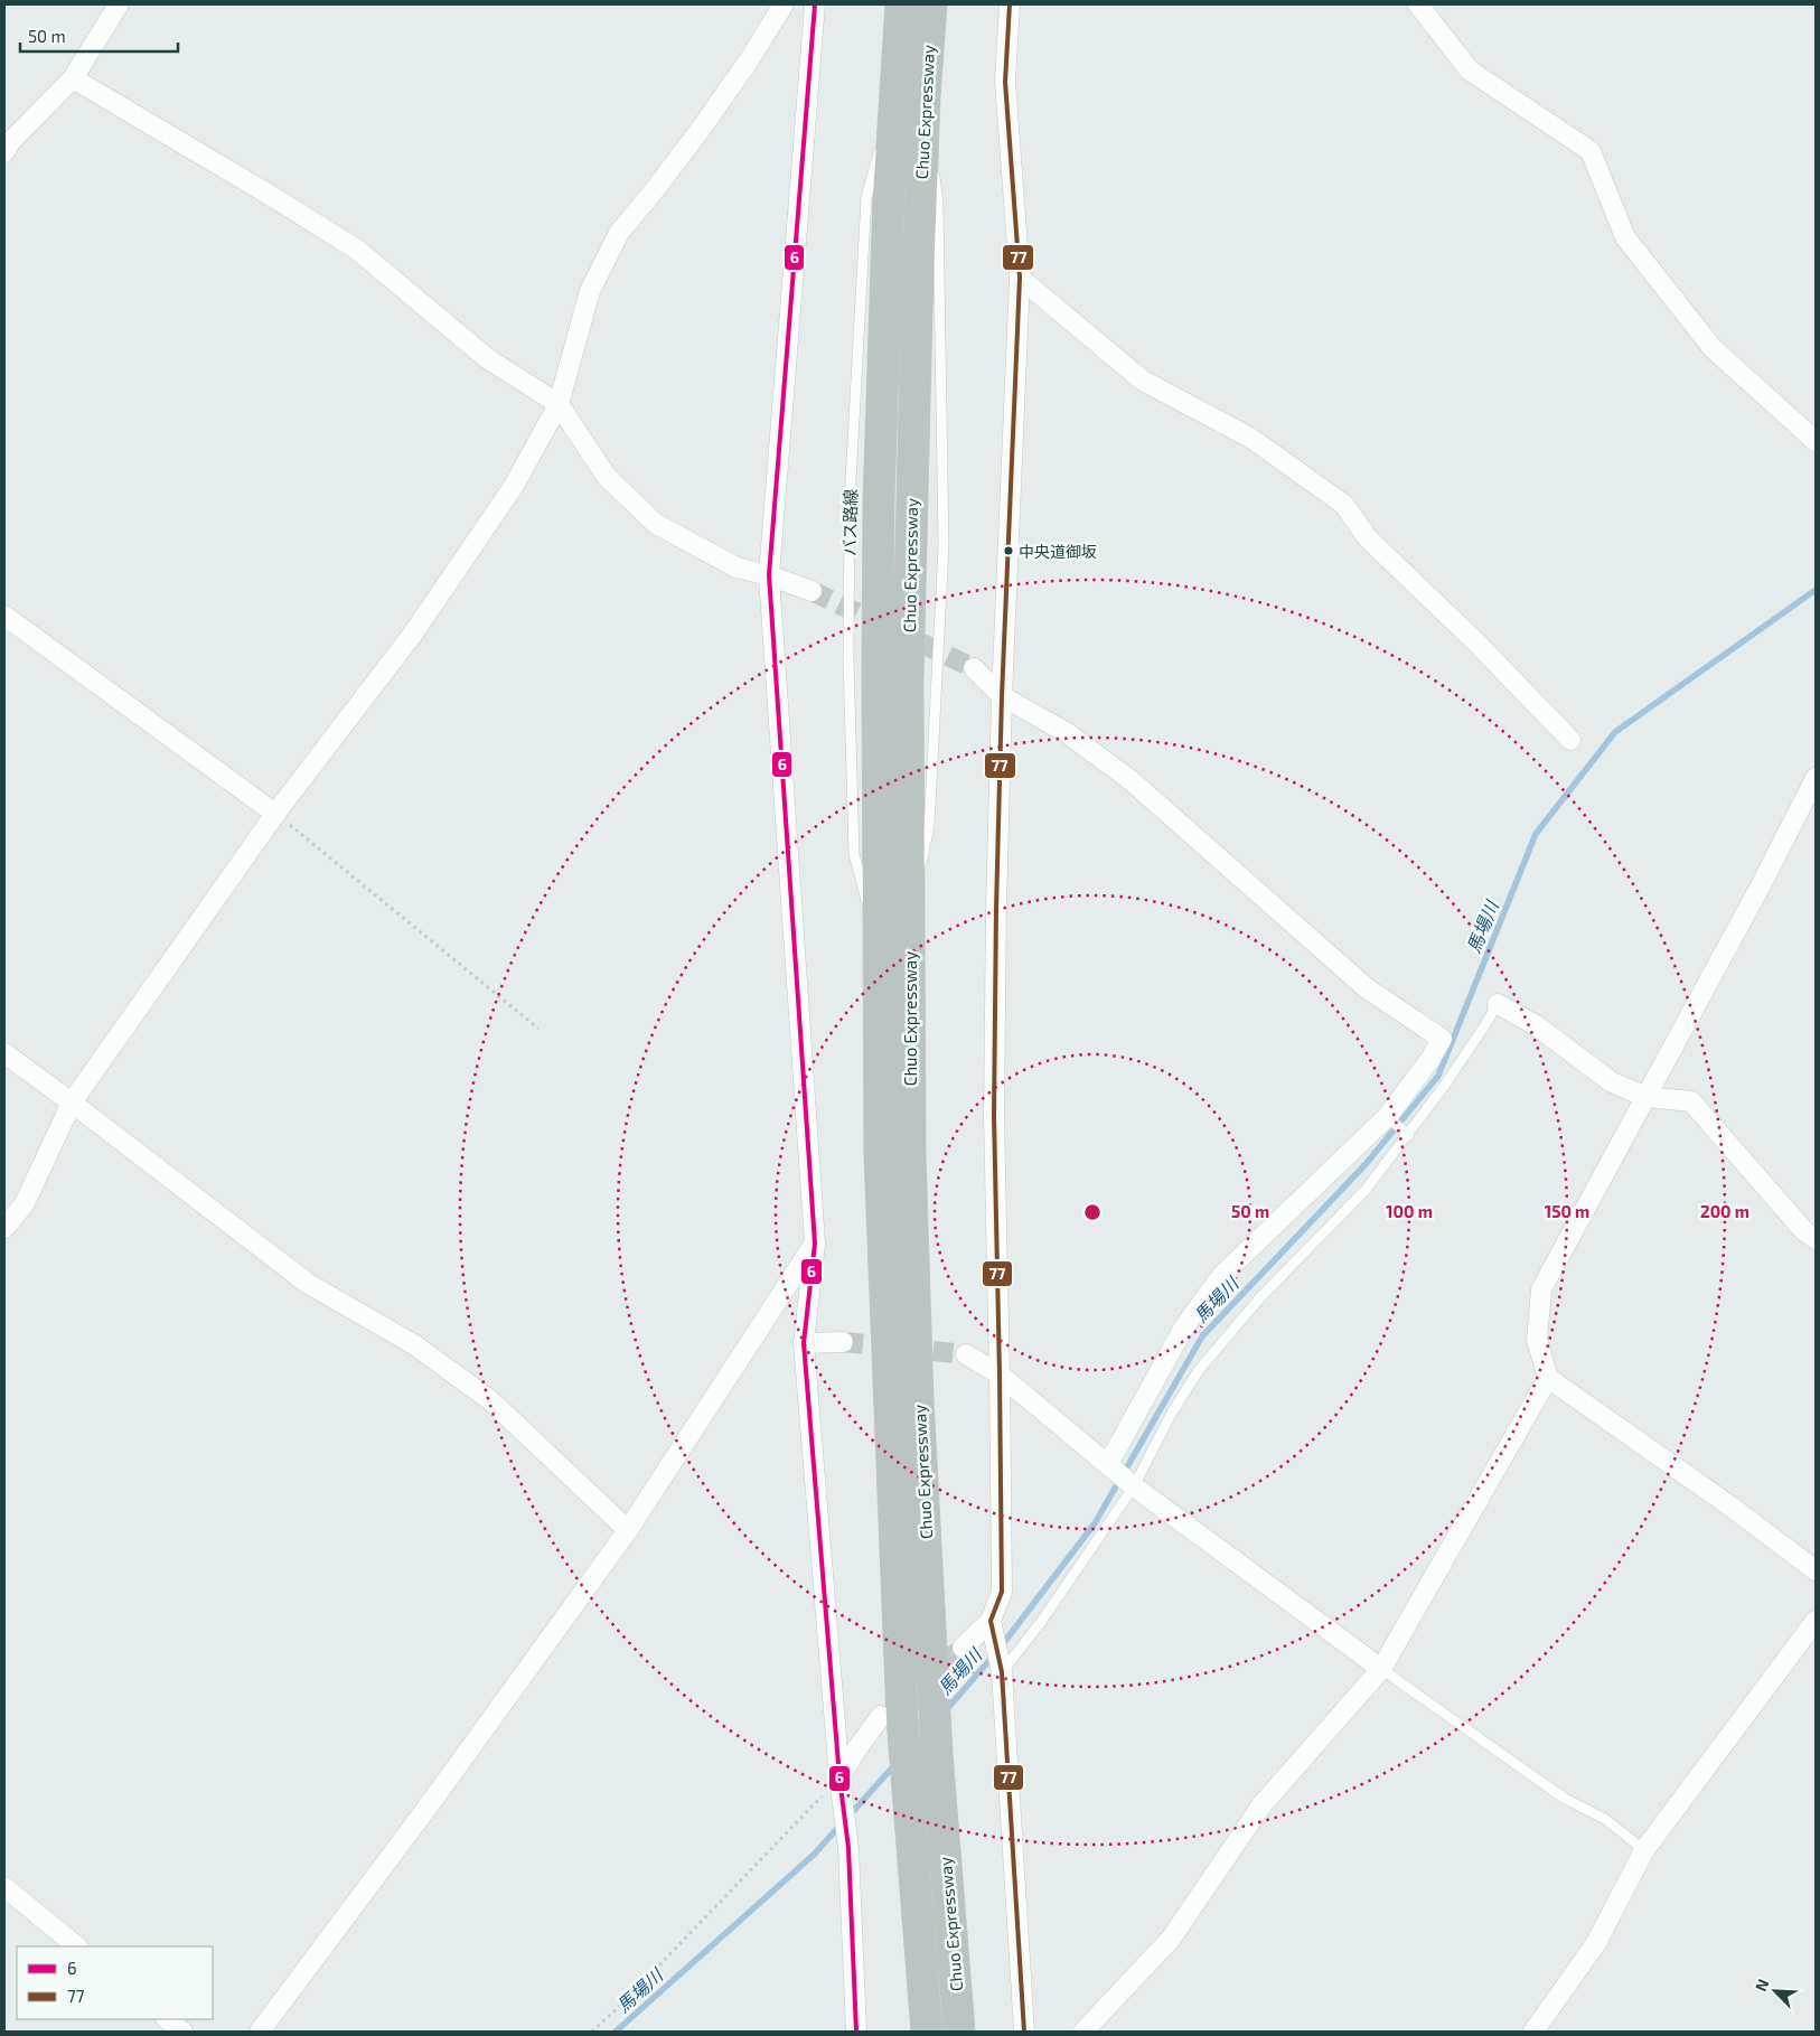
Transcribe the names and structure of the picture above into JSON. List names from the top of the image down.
{
  "streets": {
    "highway": ["Chuo Expressway"]
  },
  "water": ["馬場川"],
  "places": ["中央道御坂"],
  "lines": ["transit line 6", "transit line 77"],
  "legend": ["6", "77"],
  "scale_bar": "50 m",
  "north": "top left",
  "rings": [
    "50 m",
    "100 m",
    "150 m",
    "200 m"
  ]
}
